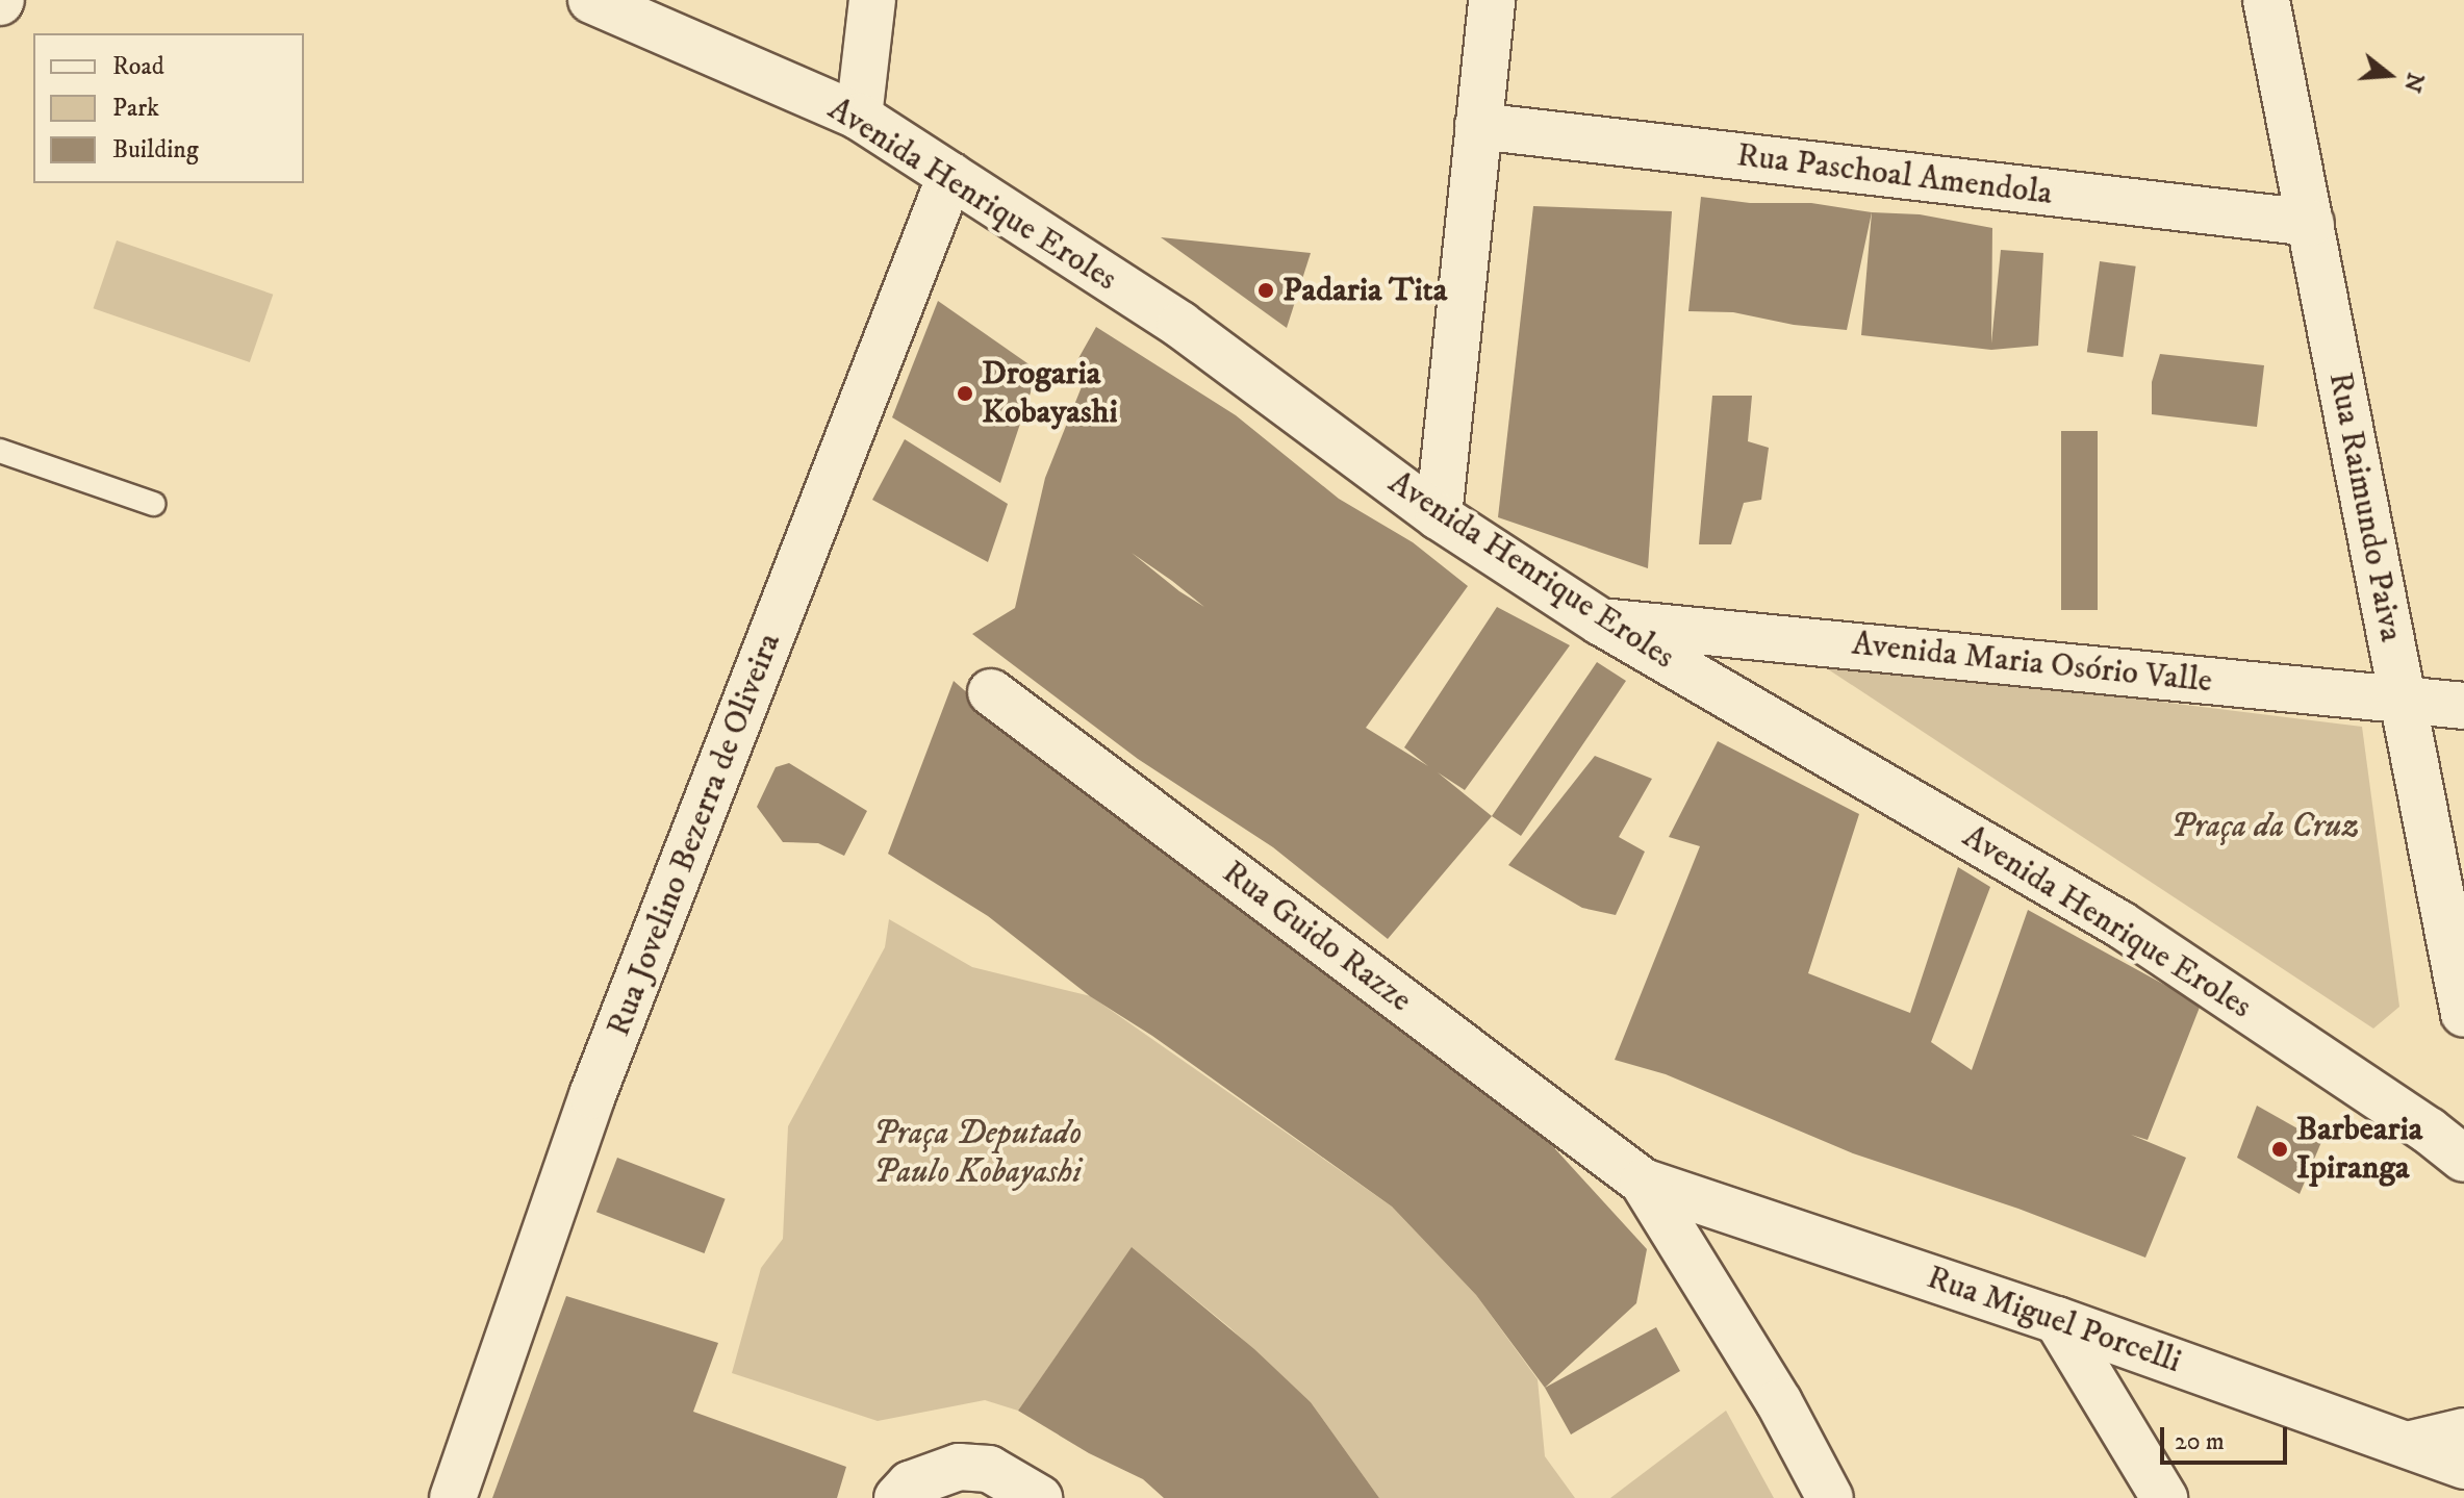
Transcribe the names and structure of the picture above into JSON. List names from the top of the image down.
{
  "streets": {
    "street": [
      "Rua Paschoal Amendola",
      "Avenida Henrique Eroles",
      "Rua Raimundo Paiva",
      "Avenida Maria Osório Valle",
      "Rua Jovelino Bezerra de Oliveira",
      "Rua Guido Razze",
      "Rua Miguel Porcelli"
    ]
  },
  "crossings": [
    ["Rua Paschoal Amendola", "Rua Raimundo Paiva"],
    ["Avenida Henrique Eroles", "Avenida Maria Osório Valle"],
    ["Avenida Henrique Eroles", "Rua Jovelino Bezerra de Oliveira"],
    ["Rua Raimundo Paiva", "Avenida Maria Osório Valle"],
    ["Rua Guido Razze", "Rua Miguel Porcelli"]
  ],
  "parks": ["Praça da Cruz", "Praça Deputado Paulo Kobayashi"],
  "places": ["Padaria Tita", "Drogaria Kobayashi", "Barbearia Ipiranga"],
  "legend": ["Road", "Park", "Building"],
  "scale_bar": "20 m",
  "north": "right"
}
